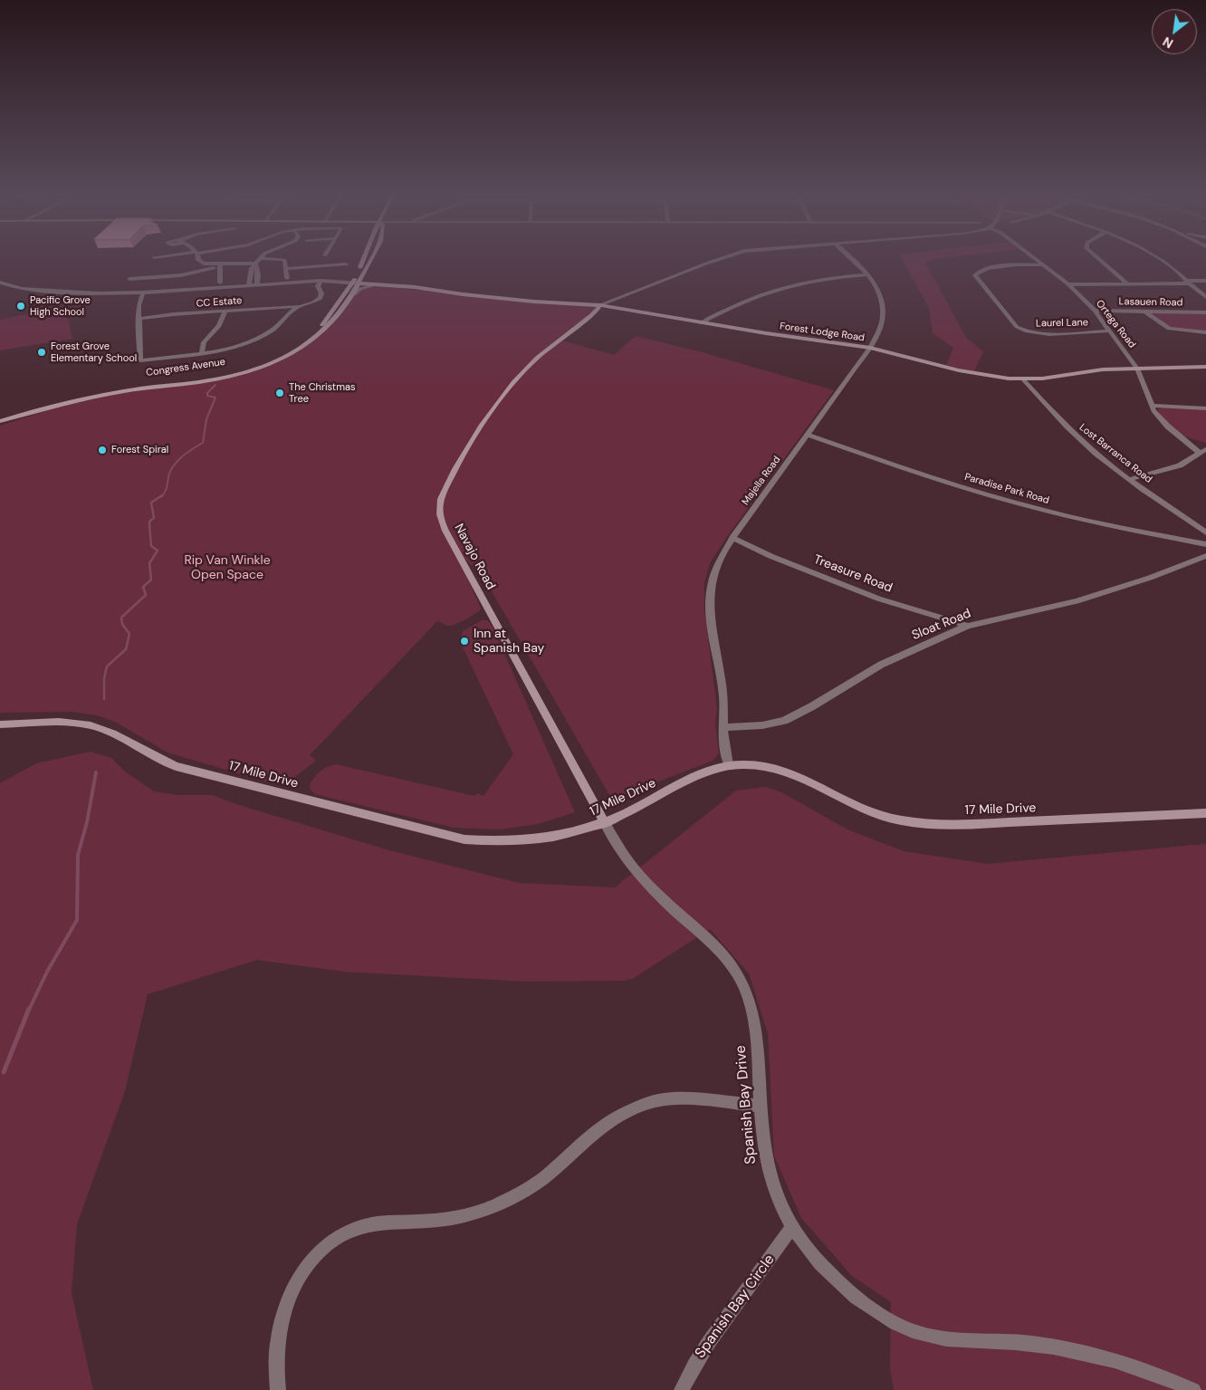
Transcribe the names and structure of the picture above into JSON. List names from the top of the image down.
{
  "streets": {
    "street": [
      "CC Estate",
      "Lasauen Road",
      "Laurel Lane",
      "Ortega Road",
      "Forest Lodge Road",
      "Congress Avenue",
      "Lost Barranca Road",
      "Majella Road",
      "Paradise Park Road",
      "Navajo Road",
      "Treasure Road",
      "Sloat Road",
      "17 Mile Drive",
      "Spanish Bay Drive",
      "Spanish Bay Circle"
    ]
  },
  "crossings": [
    ["Lasauen Road", "Ortega Road"],
    ["Laurel Lane", "Ortega Road"],
    ["Ortega Road", "Forest Lodge Road"],
    ["Forest Lodge Road", "Congress Avenue"],
    ["Forest Lodge Road", "Lost Barranca Road"],
    ["Forest Lodge Road", "Majella Road"],
    ["Forest Lodge Road", "Navajo Road"],
    ["Majella Road", "Paradise Park Road"],
    ["Majella Road", "Treasure Road"],
    ["Majella Road", "Sloat Road"],
    ["Majella Road", "17 Mile Drive"],
    ["Navajo Road", "17 Mile Drive"],
    ["Navajo Road", "Spanish Bay Drive"],
    ["Treasure Road", "Sloat Road"],
    ["17 Mile Drive", "Spanish Bay Drive"],
    ["Spanish Bay Drive", "Spanish Bay Circle"]
  ],
  "parks": ["Rip Van Winkle Open Space"],
  "places": [
    "Pacific Grove High School",
    "Forest Grove Elementary School",
    "The Christmas Tree",
    "Forest Spiral",
    "Inn at Spanish Bay"
  ],
  "north": "bottom left"
}
